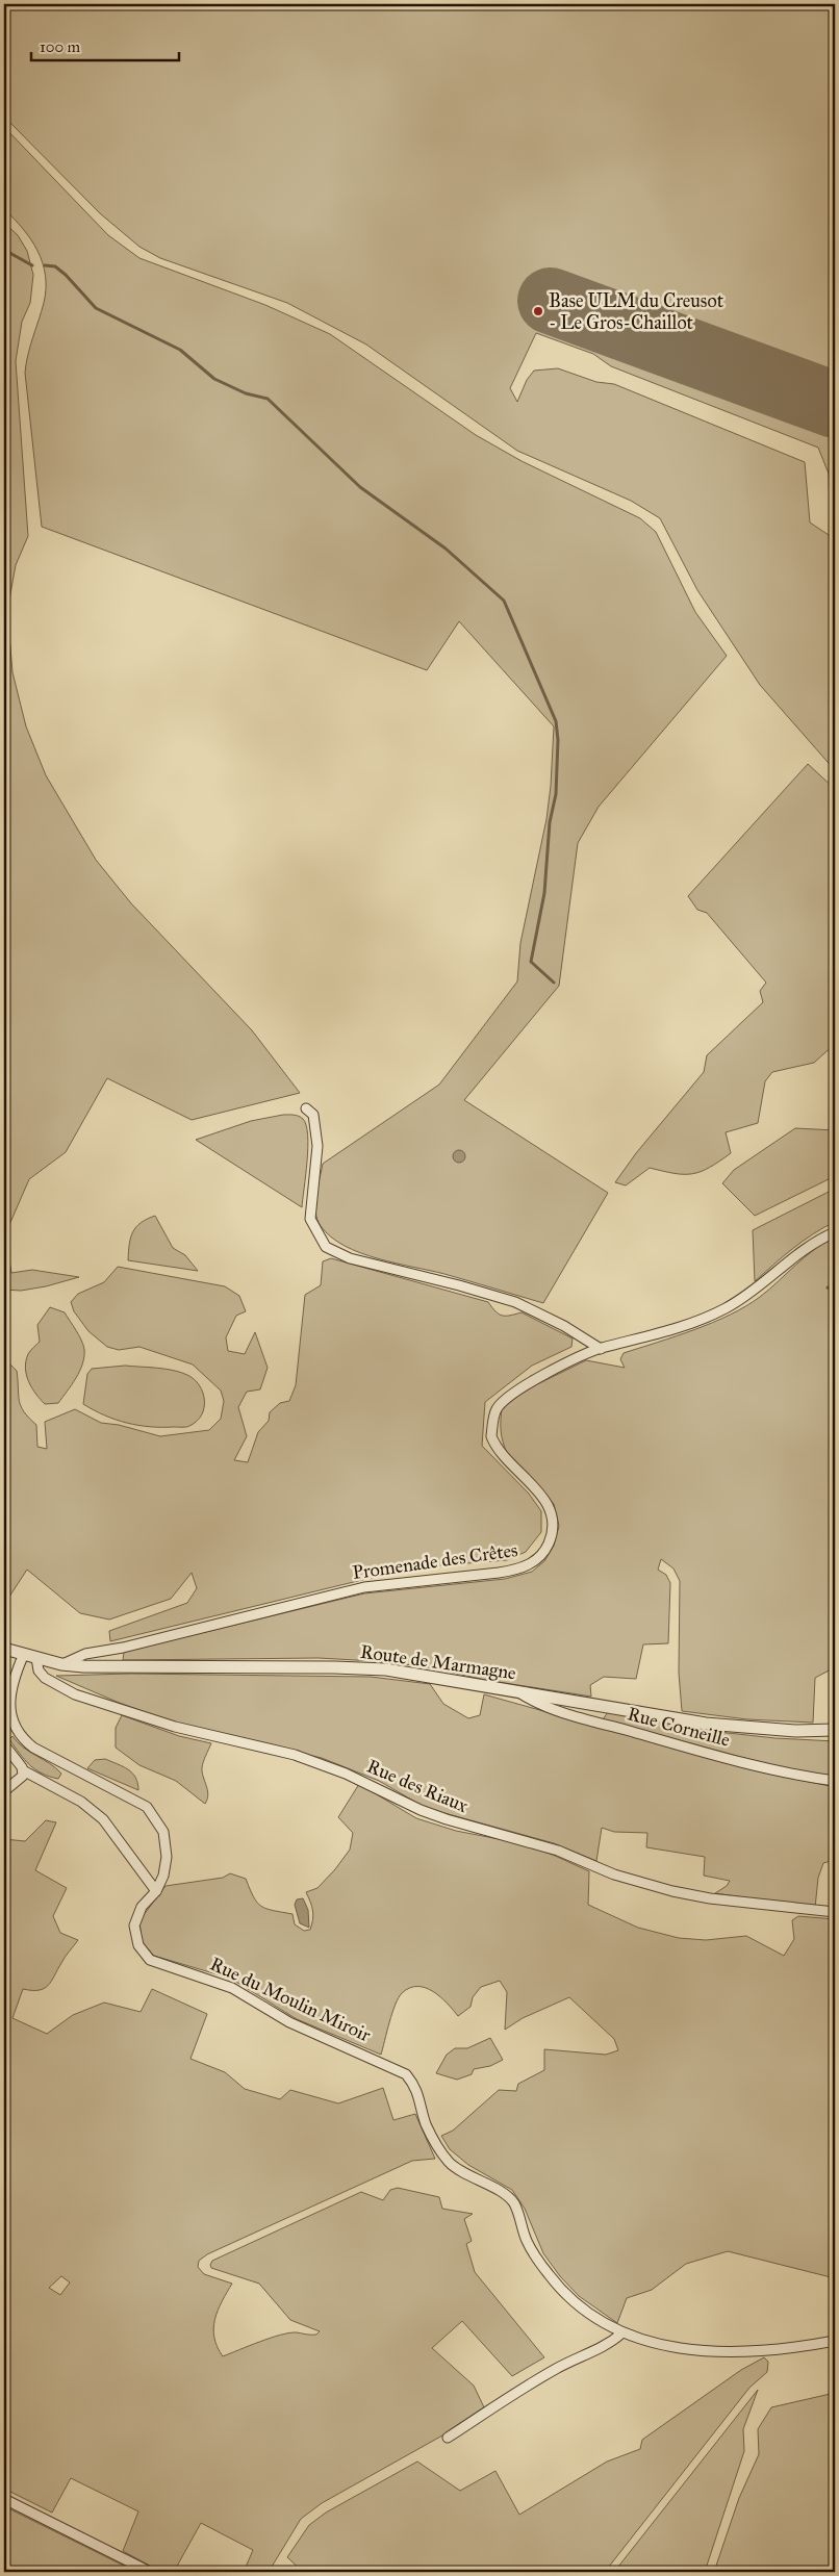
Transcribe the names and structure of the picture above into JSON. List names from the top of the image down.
{
  "streets": {
    "street": [
      "Promenade des Crêtes",
      "Route de Marmagne",
      "Rue Corneille",
      "Rue des Riaux",
      "Rue du Moulin Miroir"
    ]
  },
  "crossings": [
    ["Promenade des Crêtes", "Route de Marmagne"],
    ["Route de Marmagne", "Rue Corneille"],
    ["Route de Marmagne", "Rue des Riaux"],
    ["Route de Marmagne", "Rue du Moulin Miroir"]
  ],
  "places": ["Base ULM du Creusot - Le Gros-Chaillot"],
  "scale_bar": "100 m"
}
